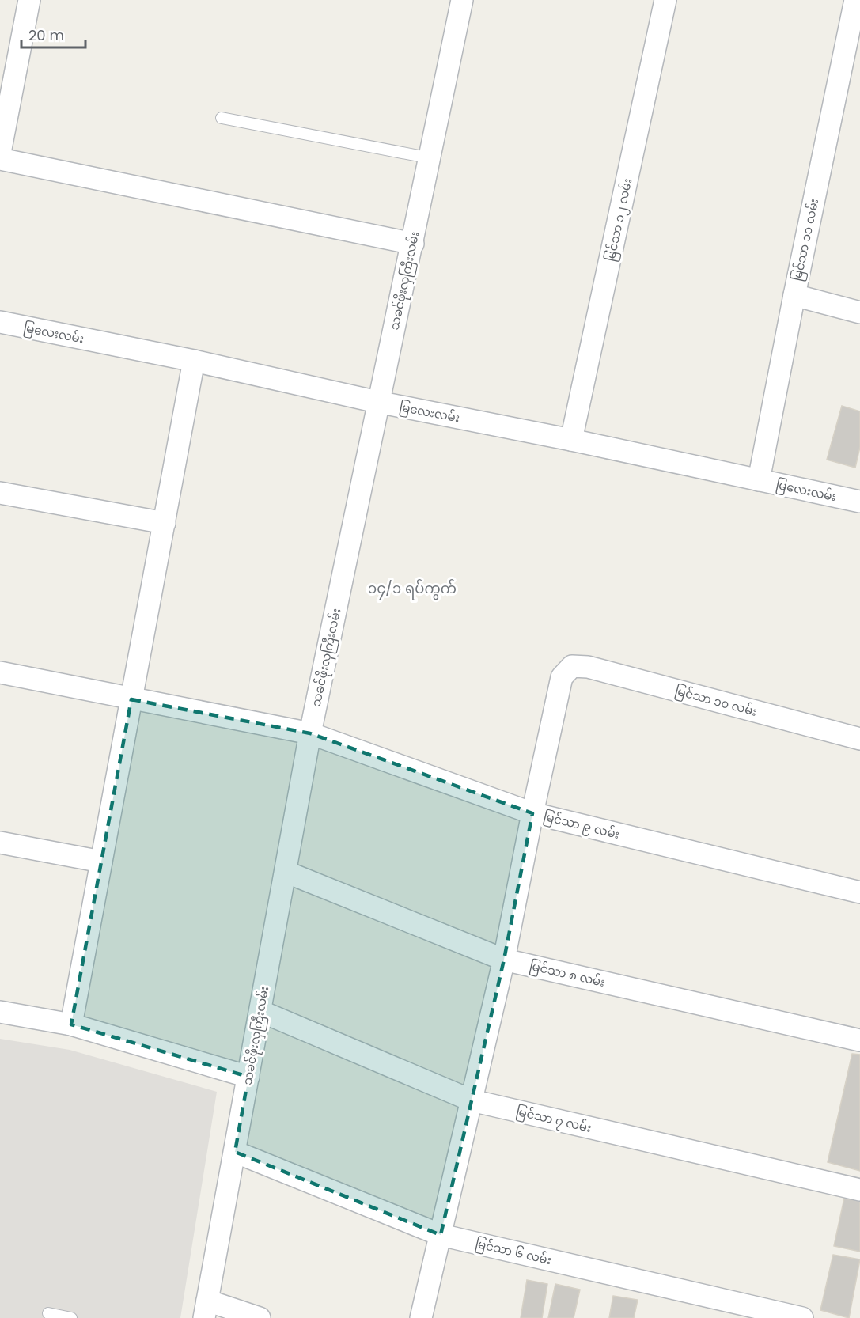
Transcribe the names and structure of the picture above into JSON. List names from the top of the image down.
{
  "streets": {
    "street": [
      "မြင်သာ ၁၂ လမ်း",
      "မြင်သာ ၁၁ လမ်း",
      "သခင်ဖိုးလှကြီးလမ်း",
      "မြလေးလမ်း",
      "မြင်သာ ၁၀ လမ်း",
      "မြင်သာ ၉ လမ်း",
      "မြင်သာ ၈ လမ်း",
      "မြင်သာ ၇ လမ်း",
      "မြင်သာ ၆ လမ်း"
    ]
  },
  "crossings": [
    ["မြင်သာ ၁၂ လမ်း", "မြလေးလမ်း"],
    ["မြင်သာ ၁၁ လမ်း", "မြလေးလမ်း"],
    ["သခင်ဖိုးလှကြီးလမ်း", "မြလေးလမ်း"],
    ["သခင်ဖိုးလှကြီးလမ်း", "မြင်သာ ၉ လမ်း"],
    ["သခင်ဖိုးလှကြီးလမ်း", "မြင်သာ ၈ လမ်း"],
    ["သခင်ဖိုးလှကြီးလမ်း", "မြင်သာ ၇ လမ်း"],
    ["သခင်ဖိုးလှကြီးလမ်း", "မြင်သာ ၆ လမ်း"],
    ["မြင်သာ ၁၀ လမ်း", "မြင်သာ ၉ လမ်း"]
  ],
  "districts": ["၁၄/၁ ရပ်ကွက်"],
  "scale_bar": "20 m"
}
